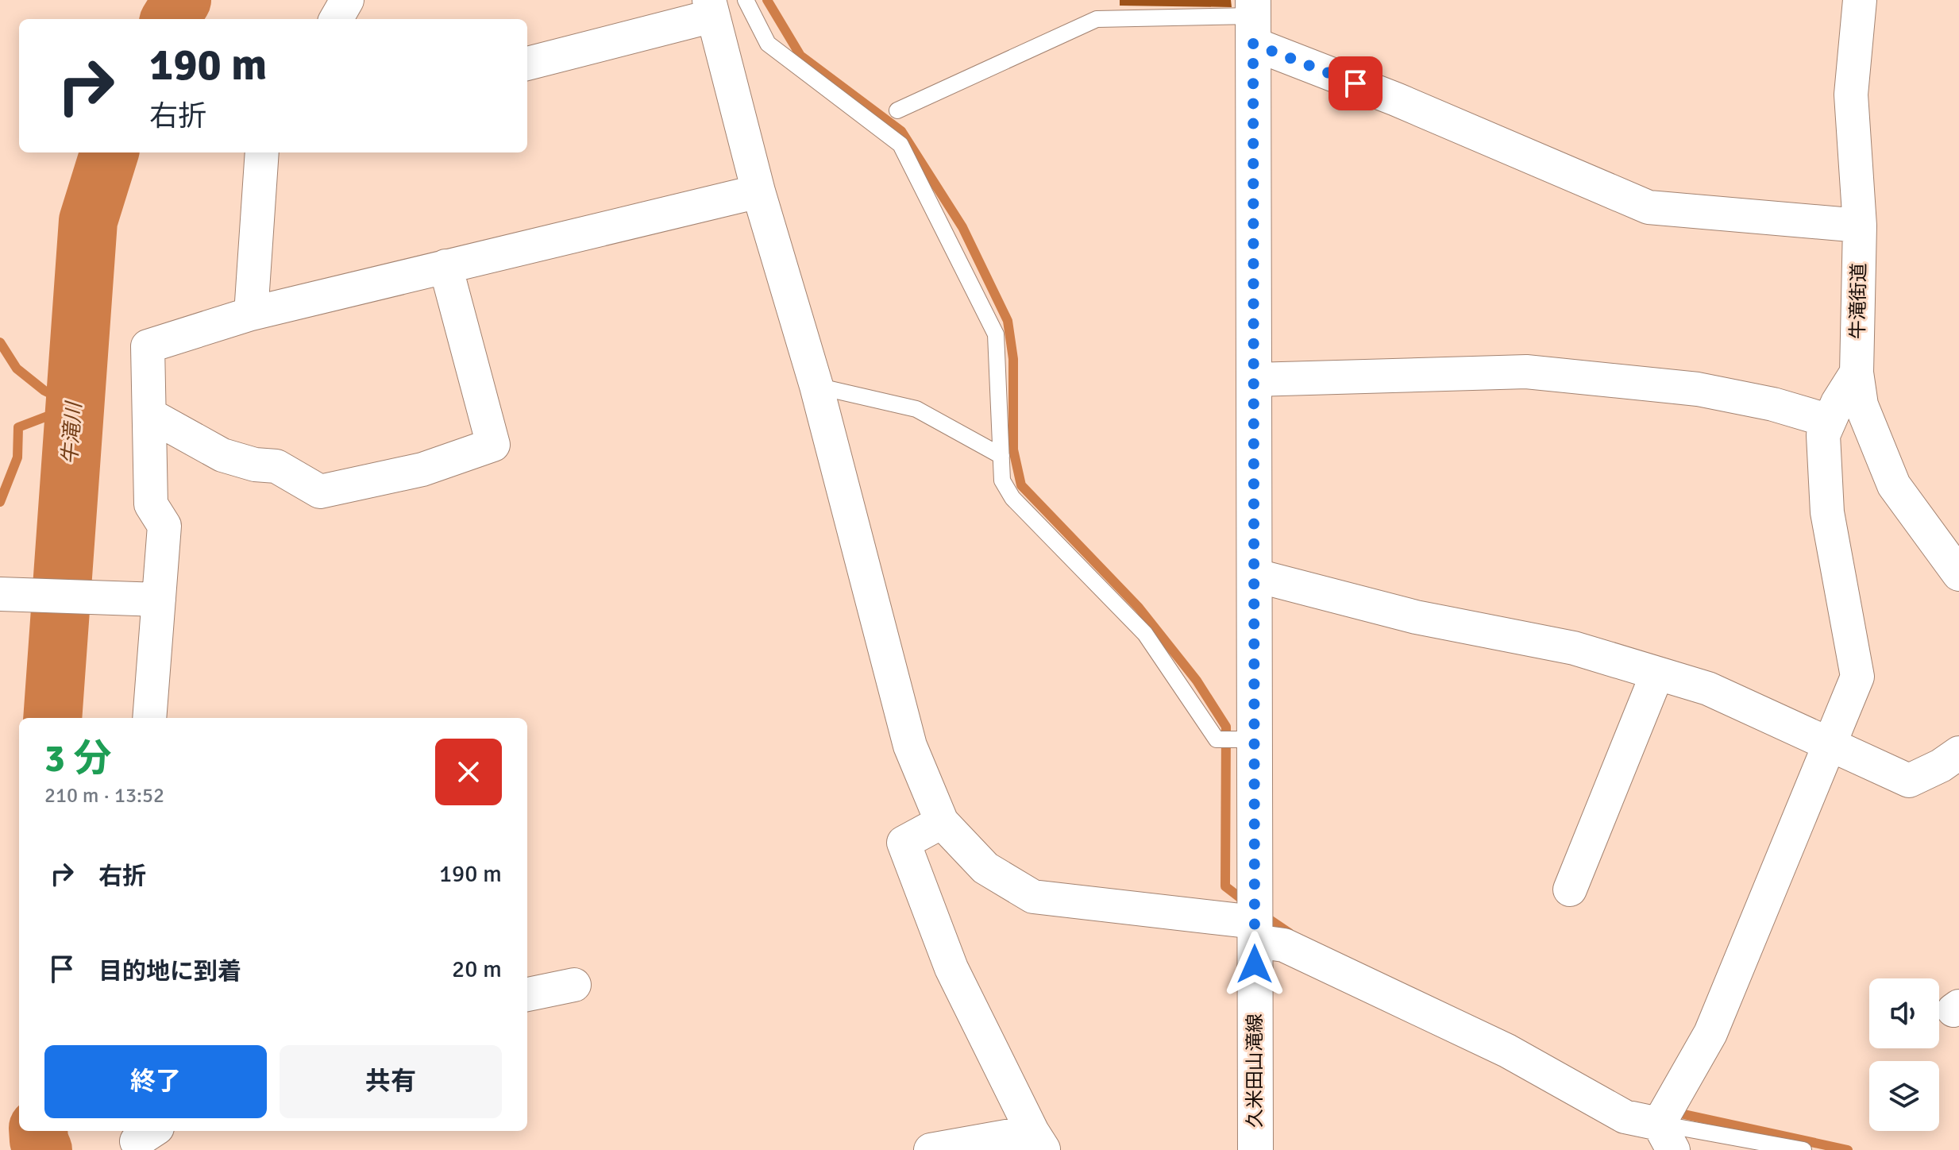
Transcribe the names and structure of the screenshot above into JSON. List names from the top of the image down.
{
  "streets": {
    "street": ["牛滝街道", "久米田山滝線"]
  },
  "water": ["牛滝川"],
  "page": {
    "turn": ["190 m", "右折"],
    "heading": ["3 分", "210 m · 13:52"],
    "list": [
      {
        "name": "右折",
        "value": "190 m"
      },
      {
        "name": "目的地に到着",
        "value": "20 m"
      }
    ],
    "buttons": ["終了", "共有"]
  }
}
